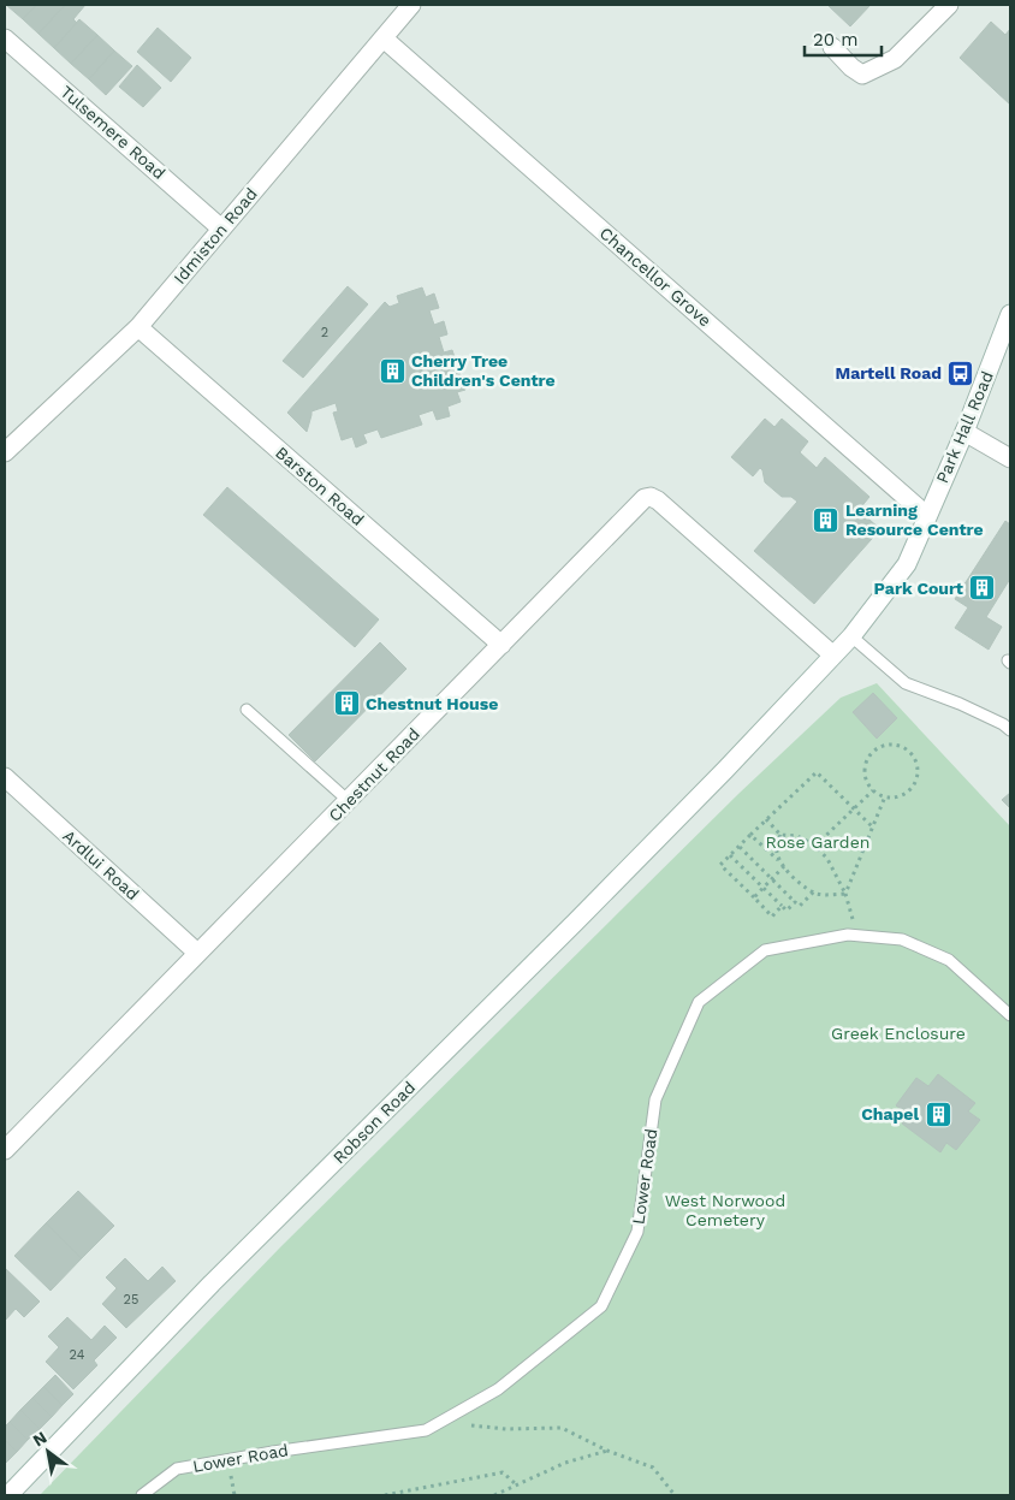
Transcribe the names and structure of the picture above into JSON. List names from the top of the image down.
{
  "streets": {
    "street": [
      "Tulsemere Road",
      "Idmiston Road",
      "Chancellor Grove",
      "Park Hall Road",
      "Barston Road",
      "Chestnut Road",
      "Ardlui Road",
      "Robson Road"
    ],
    "lane": ["Lower Road"]
  },
  "crossings": [
    ["Tulsemere Road", "Idmiston Road"],
    ["Idmiston Road", "Chancellor Grove"],
    ["Idmiston Road", "Barston Road"],
    ["Chancellor Grove", "Park Hall Road"],
    ["Park Hall Road", "Chestnut Road"],
    ["Park Hall Road", "Robson Road"],
    ["Barston Road", "Chestnut Road"],
    ["Chestnut Road", "Ardlui Road"],
    ["Chestnut Road", "Robson Road"]
  ],
  "parks": ["Rose Garden", "Greek Enclosure", "West Norwood Cemetery"],
  "places": {
    "building": [
      "Cherry Tree Children's Centre",
      "Learning Resource Centre",
      "Park Court",
      "Chestnut House",
      "Chapel"
    ],
    "bus stop": ["Martell Road"]
  },
  "house_numbers": ["2", "25", "24"],
  "scale_bar": "20 m",
  "north": "top left"
}
